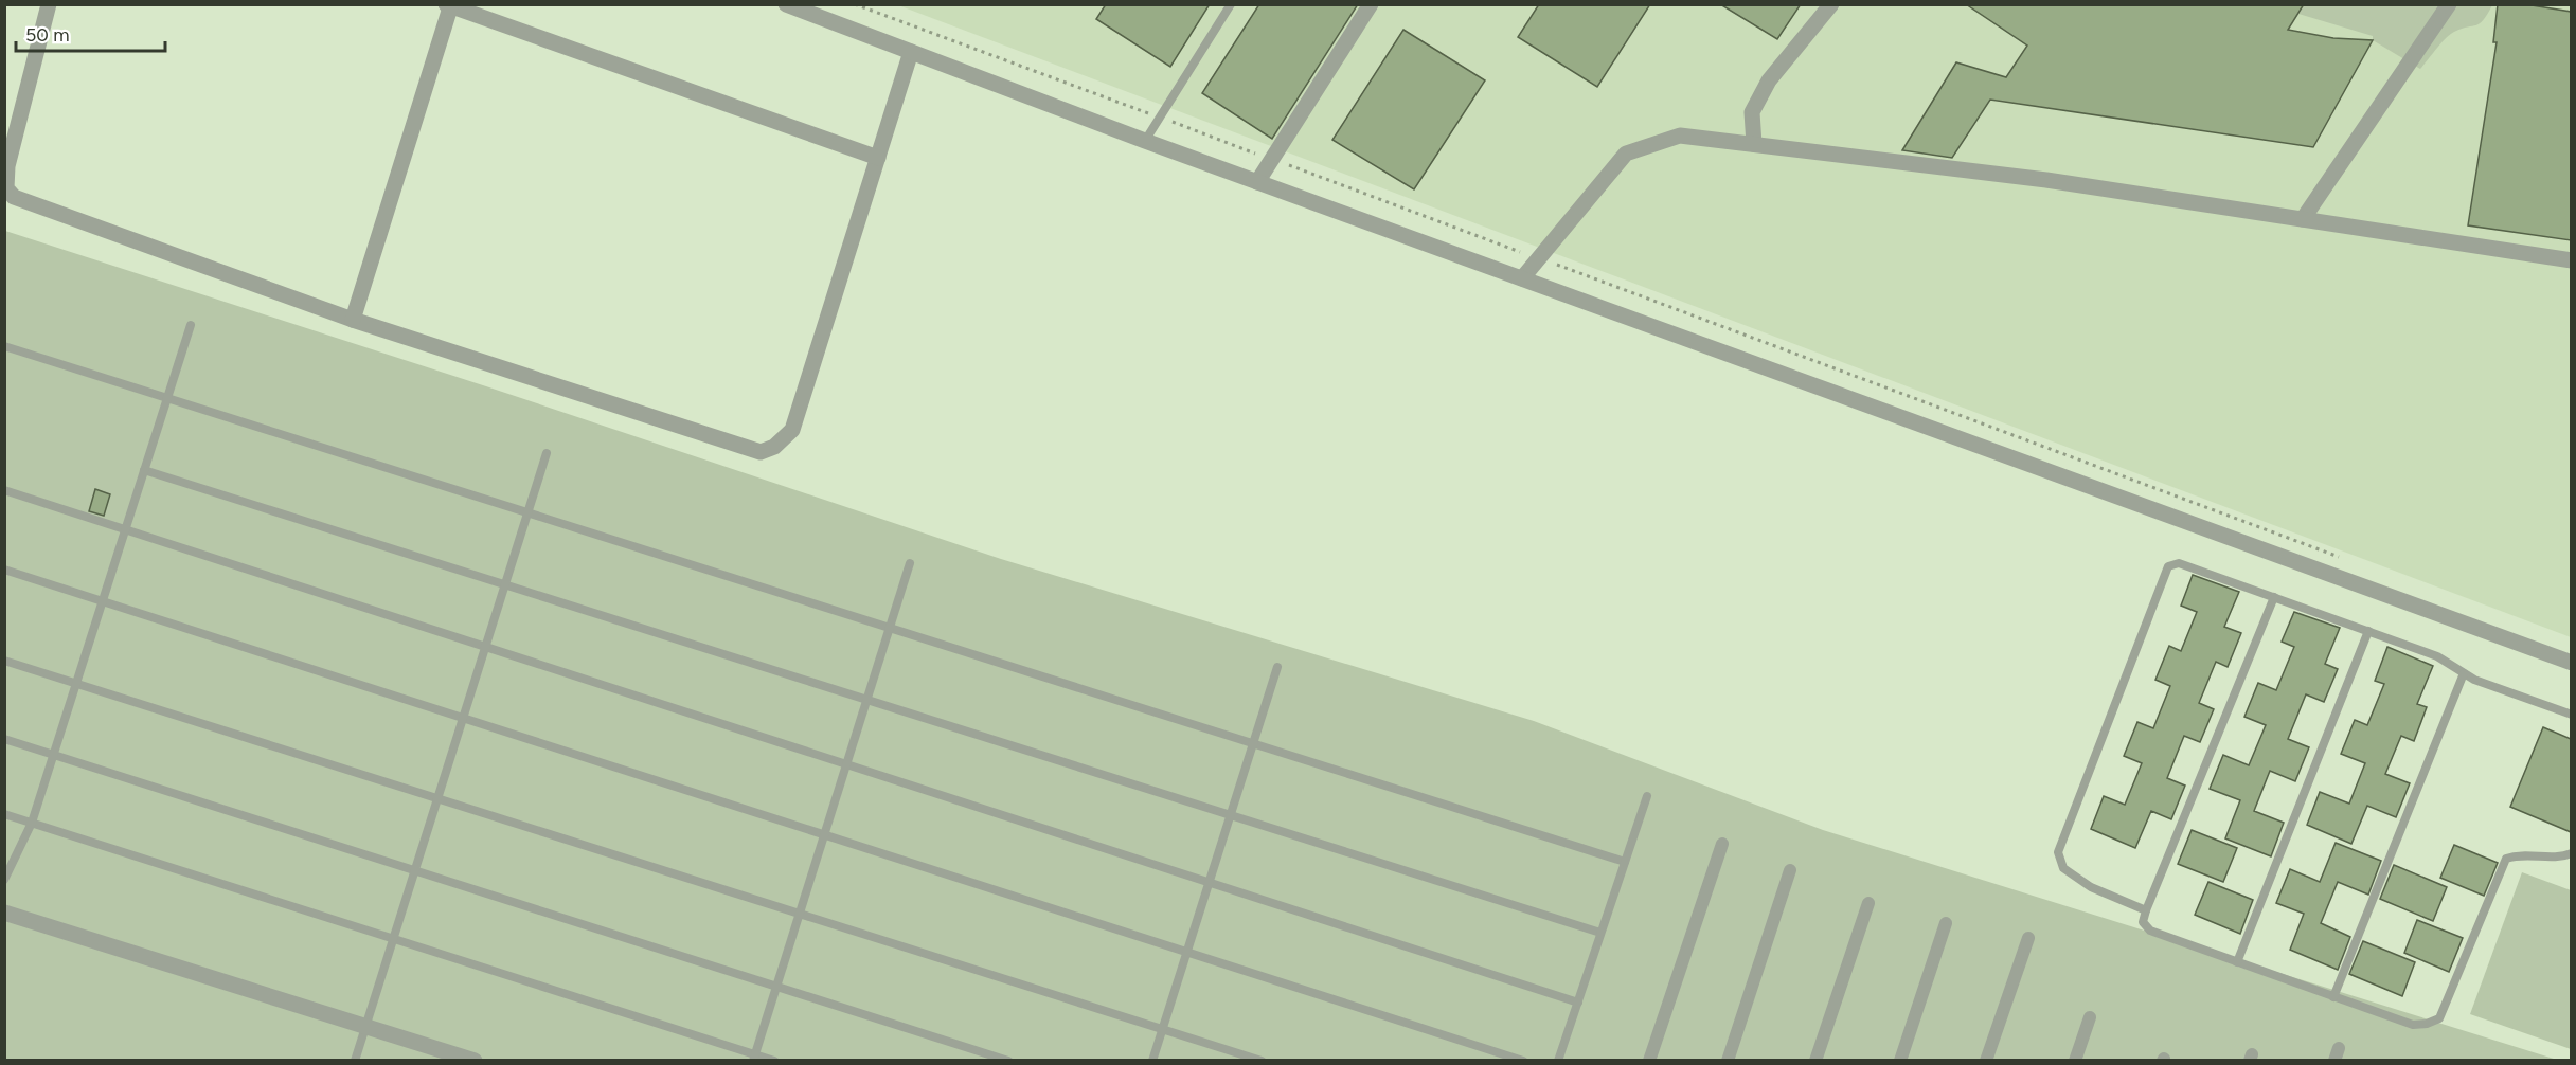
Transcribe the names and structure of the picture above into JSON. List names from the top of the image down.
{
  "scale_bar": "50 m"
}
